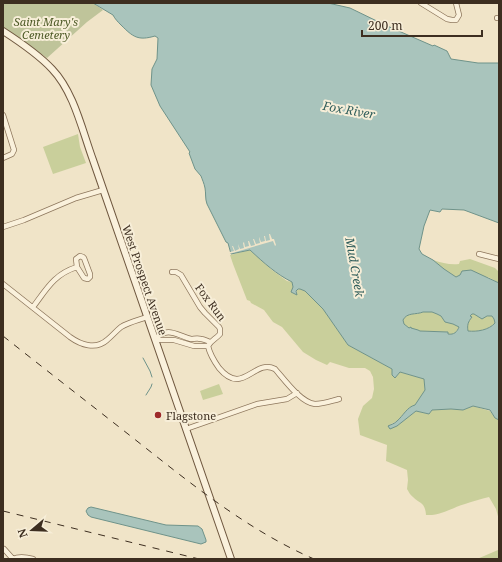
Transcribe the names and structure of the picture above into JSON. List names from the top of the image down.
{
  "streets": {
    "main road": ["West Prospect Avenue"],
    "street": ["Fox Run"]
  },
  "water": ["Fox River", "Mud Creek"],
  "parks": ["Saint Mary's Cemetery"],
  "places": ["Flagstone"],
  "scale_bar": "200 m",
  "north": "left"
}
